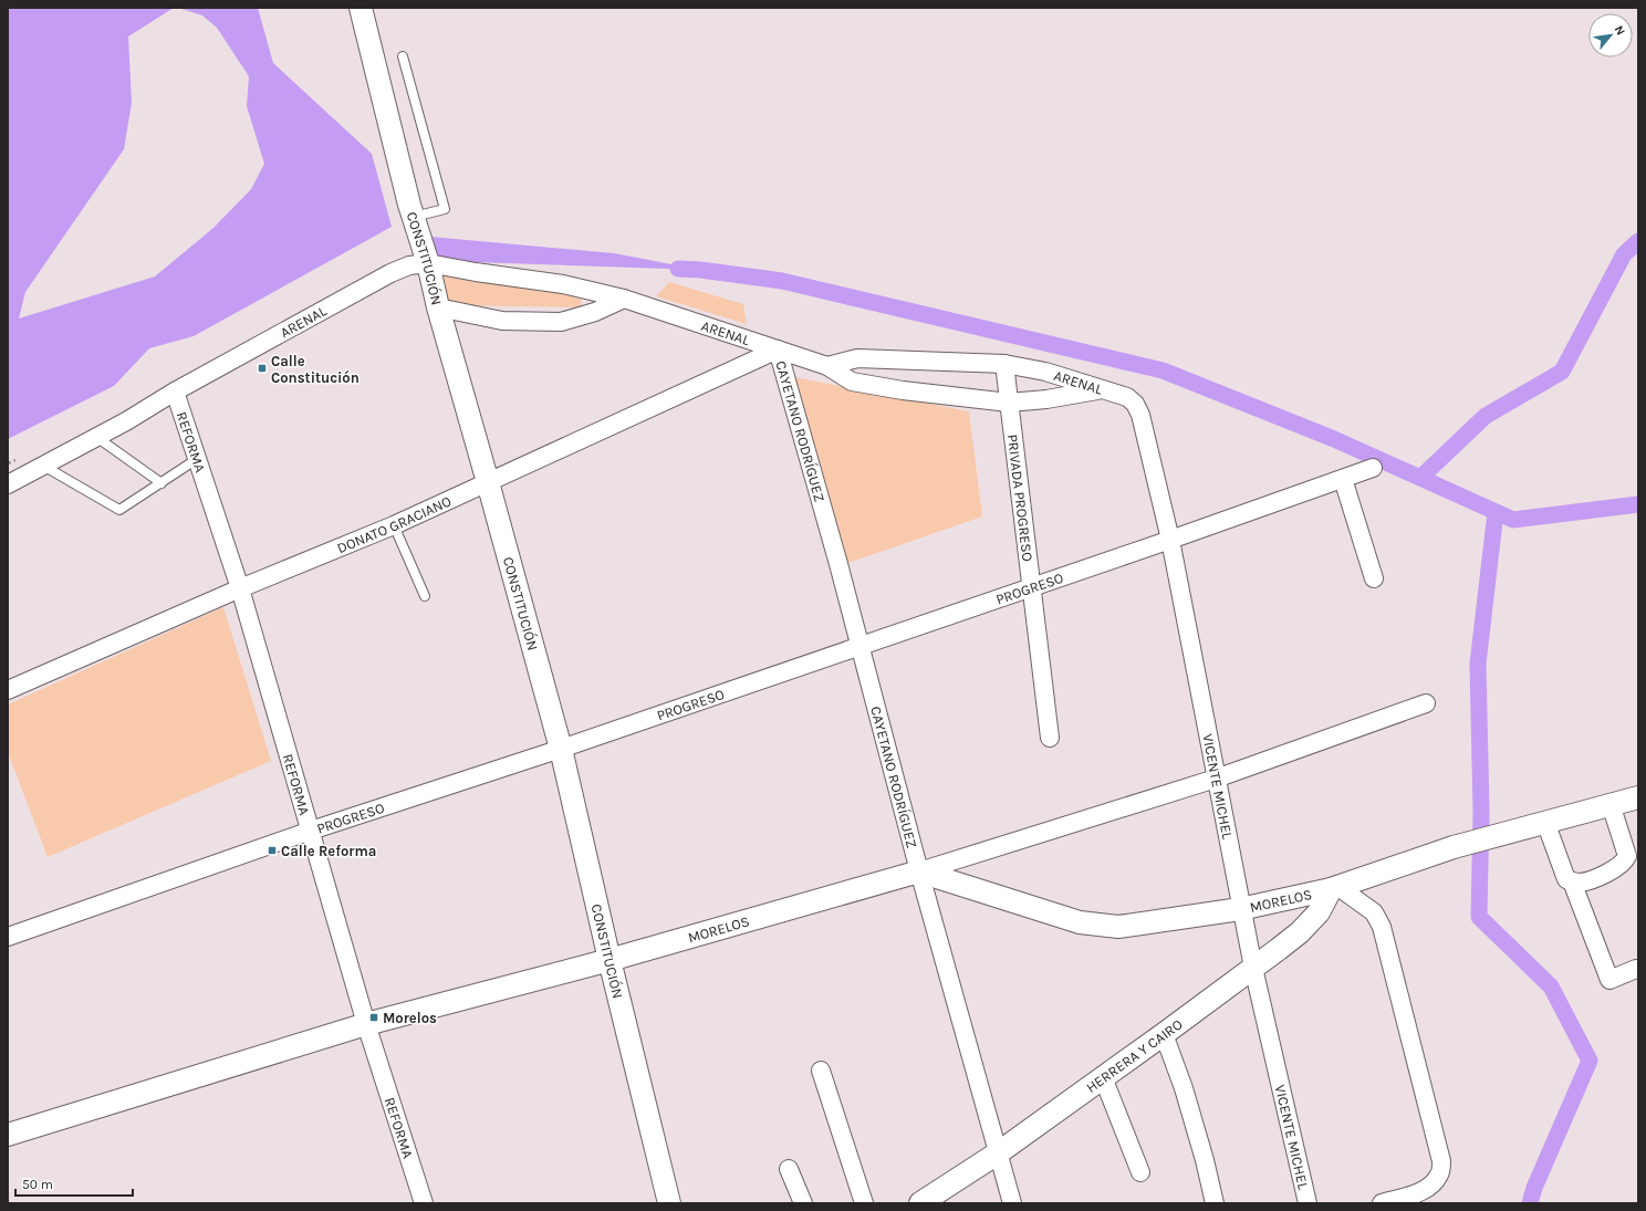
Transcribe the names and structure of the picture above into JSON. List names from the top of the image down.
{
  "streets": {
    "street": [
      "CONSTITUCIÓN",
      "ARENAL",
      "CAYETANO RODRÍGUEZ",
      "REFORMA",
      "PRIVADA PROGRESO",
      "DONATO GRACIANO",
      "PROGRESO",
      "VICENTE MICHEL",
      "MORELOS",
      "HERRERA Y CAIRO"
    ]
  },
  "crossings": [
    ["CONSTITUCIÓN", "ARENAL"],
    ["CONSTITUCIÓN", "DONATO GRACIANO"],
    ["CONSTITUCIÓN", "PROGRESO"],
    ["CONSTITUCIÓN", "MORELOS"],
    ["ARENAL", "CAYETANO RODRÍGUEZ"],
    ["ARENAL", "REFORMA"],
    ["ARENAL", "PRIVADA PROGRESO"],
    ["ARENAL", "DONATO GRACIANO"],
    ["ARENAL", "VICENTE MICHEL"],
    ["CAYETANO RODRÍGUEZ", "DONATO GRACIANO"],
    ["CAYETANO RODRÍGUEZ", "PROGRESO"],
    ["CAYETANO RODRÍGUEZ", "MORELOS"],
    ["CAYETANO RODRÍGUEZ", "HERRERA Y CAIRO"],
    ["REFORMA", "DONATO GRACIANO"],
    ["REFORMA", "PROGRESO"],
    ["REFORMA", "MORELOS"],
    ["PRIVADA PROGRESO", "PROGRESO"],
    ["PROGRESO", "VICENTE MICHEL"],
    ["VICENTE MICHEL", "MORELOS"],
    ["VICENTE MICHEL", "HERRERA Y CAIRO"],
    ["MORELOS", "HERRERA Y CAIRO"]
  ],
  "places": {
    "transit": ["Calle Constitución", "Calle Reforma", "Morelos"]
  },
  "scale_bar": "50 m",
  "north": "top right"
}
